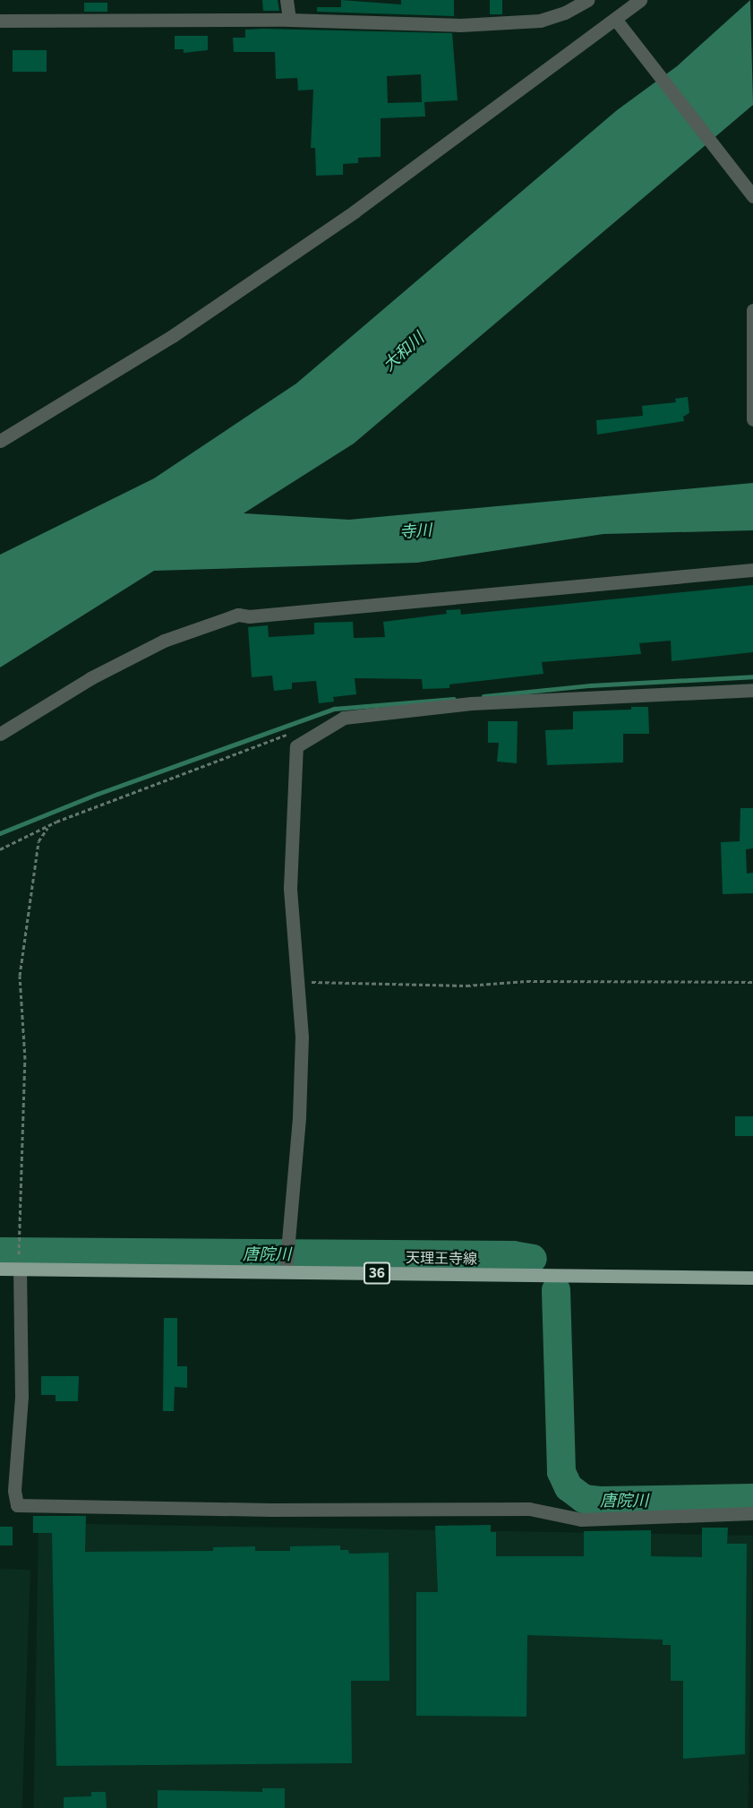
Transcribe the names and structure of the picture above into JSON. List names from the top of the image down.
{
  "streets": {
    "main road": ["天理王寺線", "36"]
  },
  "water": ["大和川", "寺川", "唐院川"]
}
